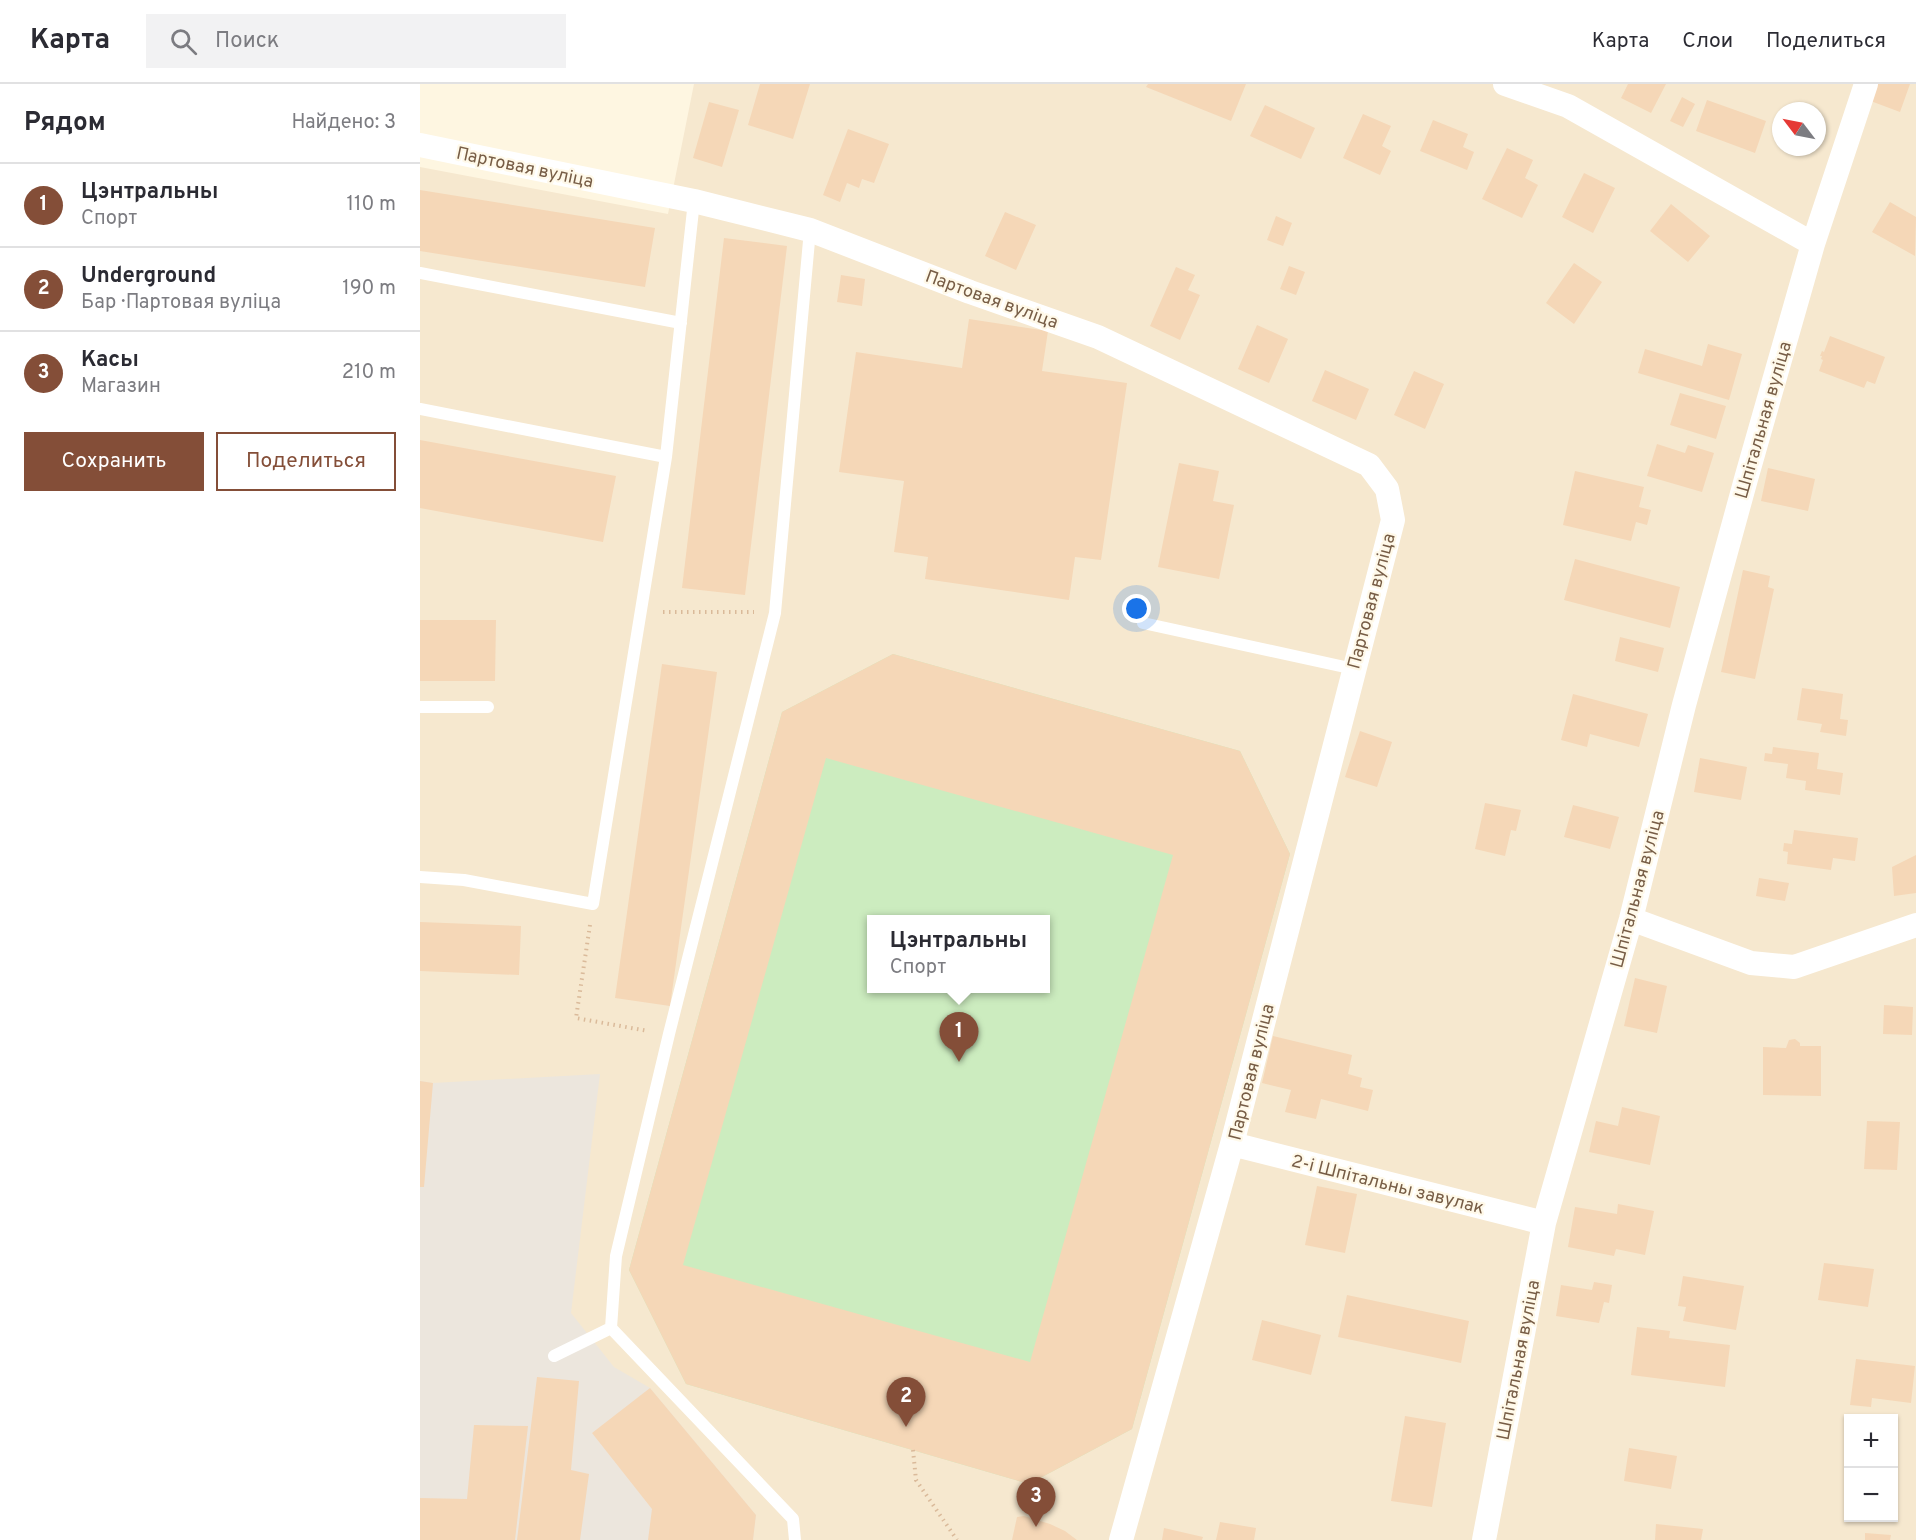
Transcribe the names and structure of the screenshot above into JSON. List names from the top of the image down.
{
  "streets": {
    "street": ["Партовая вуліца", "Шпітальная вуліца", "2-і Шпітальны завулак"]
  },
  "crossings": [
    ["Партовая вуліца", "2-і Шпітальны завулак"],
    ["Шпітальная вуліца", "2-і Шпітальны завулак"]
  ],
  "north": "top left",
  "page": {
    "header": "Карта",
    "search": "Поиск",
    "nav": ["Карта", "Слои", "Поделиться"],
    "heading": ["Рядом", "Найдено: 3"],
    "list": [
      {
        "mark": "1",
        "name": "Цэнтральны",
        "note": "Спорт",
        "value": "110 m"
      },
      {
        "mark": "2",
        "name": "Underground",
        "note": "Бар · Партовая вуліца",
        "value": "190 m"
      },
      {
        "mark": "3",
        "name": "Касы",
        "note": "Магазин",
        "value": "210 m"
      }
    ],
    "buttons": ["Сохранить", "Поделиться"],
    "popup": ["Цэнтральны", "Спорт"],
    "pins": ["1", "2", "3"],
    "map_buttons": ["+", "−"]
  }
}
